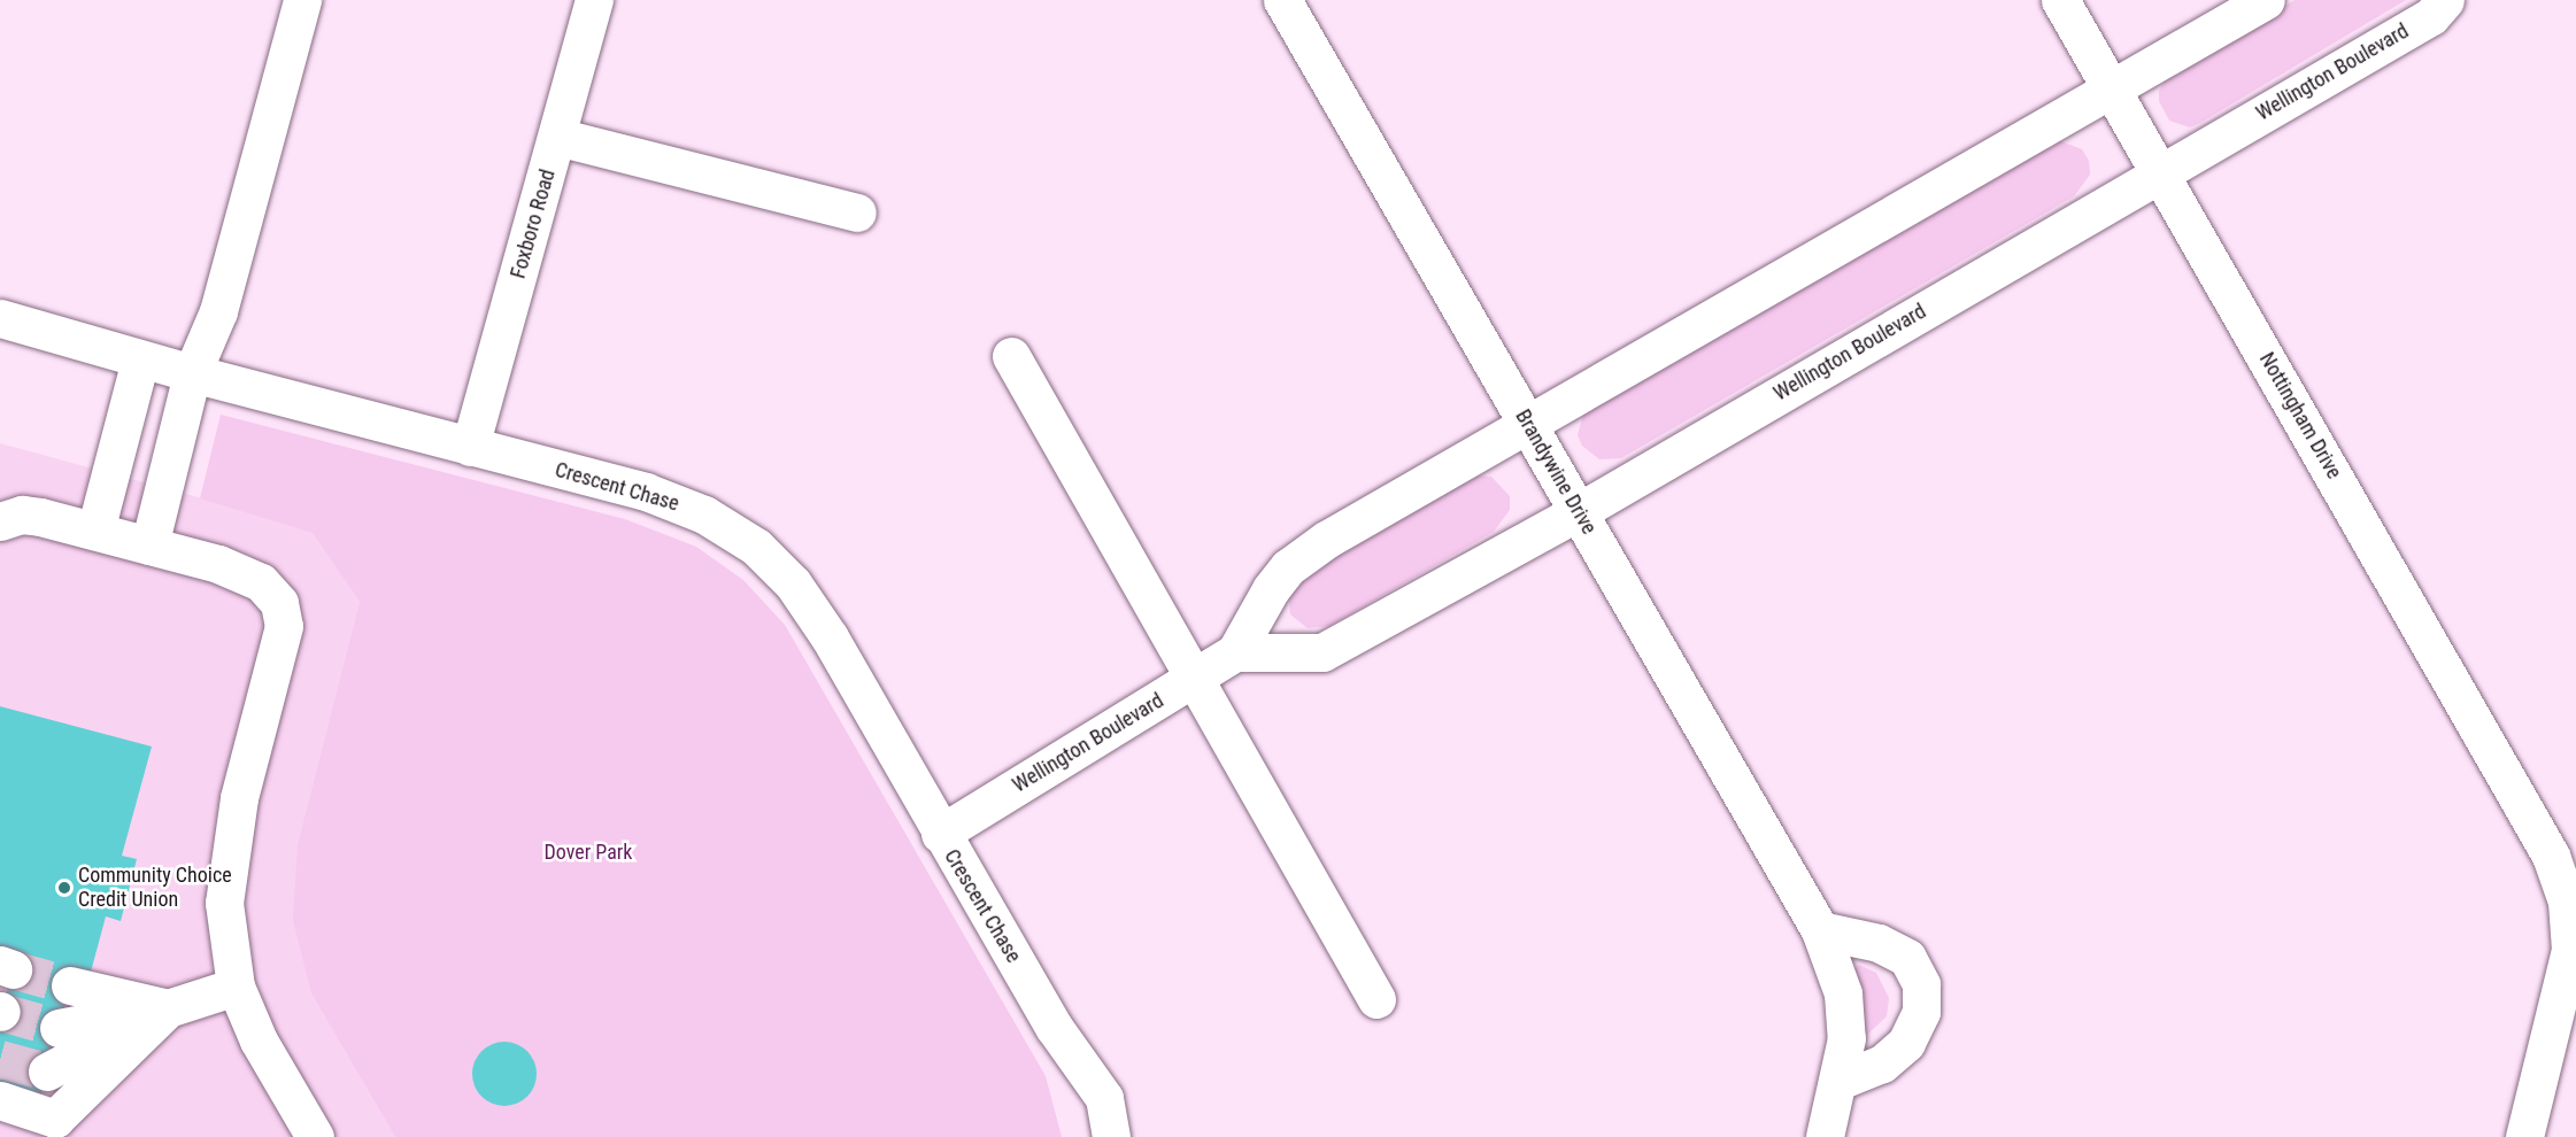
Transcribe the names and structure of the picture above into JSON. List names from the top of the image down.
{
  "streets": {
    "street": [
      "Wellington Boulevard",
      "Foxboro Road",
      "Nottingham Drive",
      "Brandywine Drive",
      "Crescent Chase"
    ]
  },
  "crossings": [
    ["Wellington Boulevard", "Nottingham Drive"],
    ["Wellington Boulevard", "Brandywine Drive"],
    ["Wellington Boulevard", "Crescent Chase"],
    ["Foxboro Road", "Crescent Chase"]
  ],
  "parks": ["Dover Park"],
  "places": ["Community Choice Credit Union"]
}
